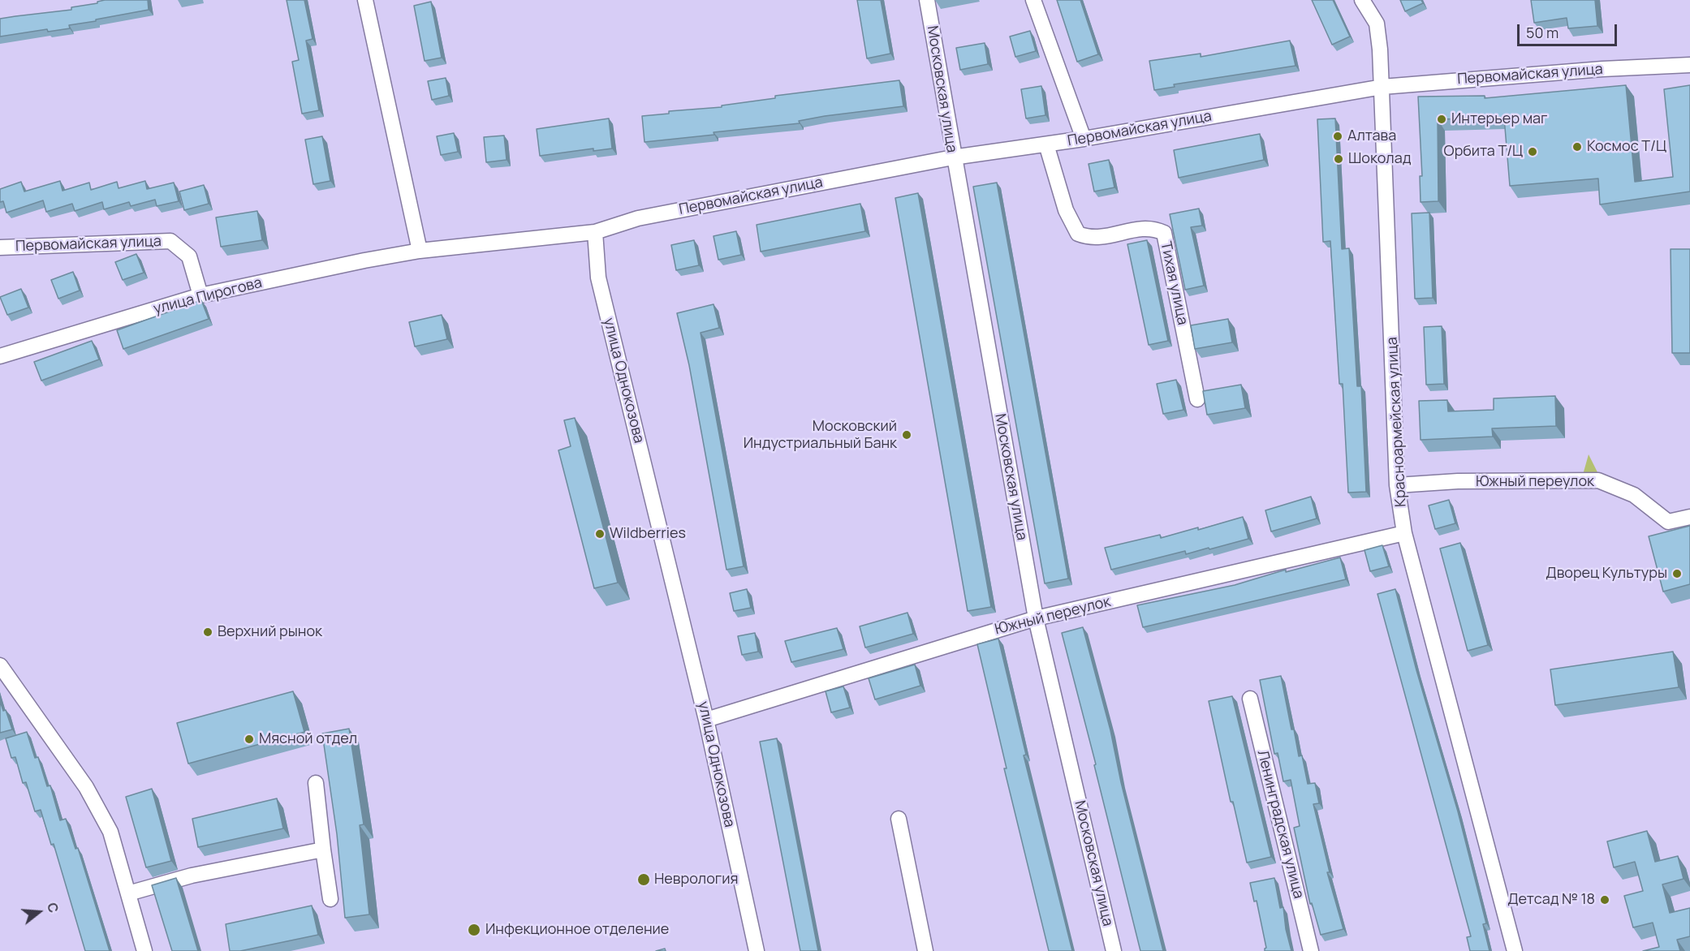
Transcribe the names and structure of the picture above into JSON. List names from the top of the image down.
{
  "streets": {
    "street": [
      "Первомайская улица",
      "Московская улица",
      "Тихая улица",
      "улица Пирогова",
      "улица Однокозова",
      "Красноармейская улица",
      "Южный переулок",
      "Ленинградская улица"
    ]
  },
  "crossings": [
    ["Первомайская улица", "Московская улица"],
    ["Первомайская улица", "Тихая улица"],
    ["Первомайская улица", "улица Пирогова"],
    ["Первомайская улица", "улица Однокозова"],
    ["Первомайская улица", "Красноармейская улица"],
    ["Московская улица", "Южный переулок"],
    ["улица Однокозова", "Южный переулок"],
    ["Красноармейская улица", "Южный переулок"]
  ],
  "places": [
    "Интерьер маг",
    "Алтава",
    "Космос Т/Ц",
    "Орбита Т/Ц",
    "Шоколад",
    "Московский Индустриальный Банк",
    "Wildberries",
    "Дворец Культуры",
    "Верхний рынок",
    "Мясной отдел",
    "Неврология",
    "Детсад № 18",
    "Инфекционное отделение"
  ],
  "scale_bar": "50 m",
  "north": "right"
}
